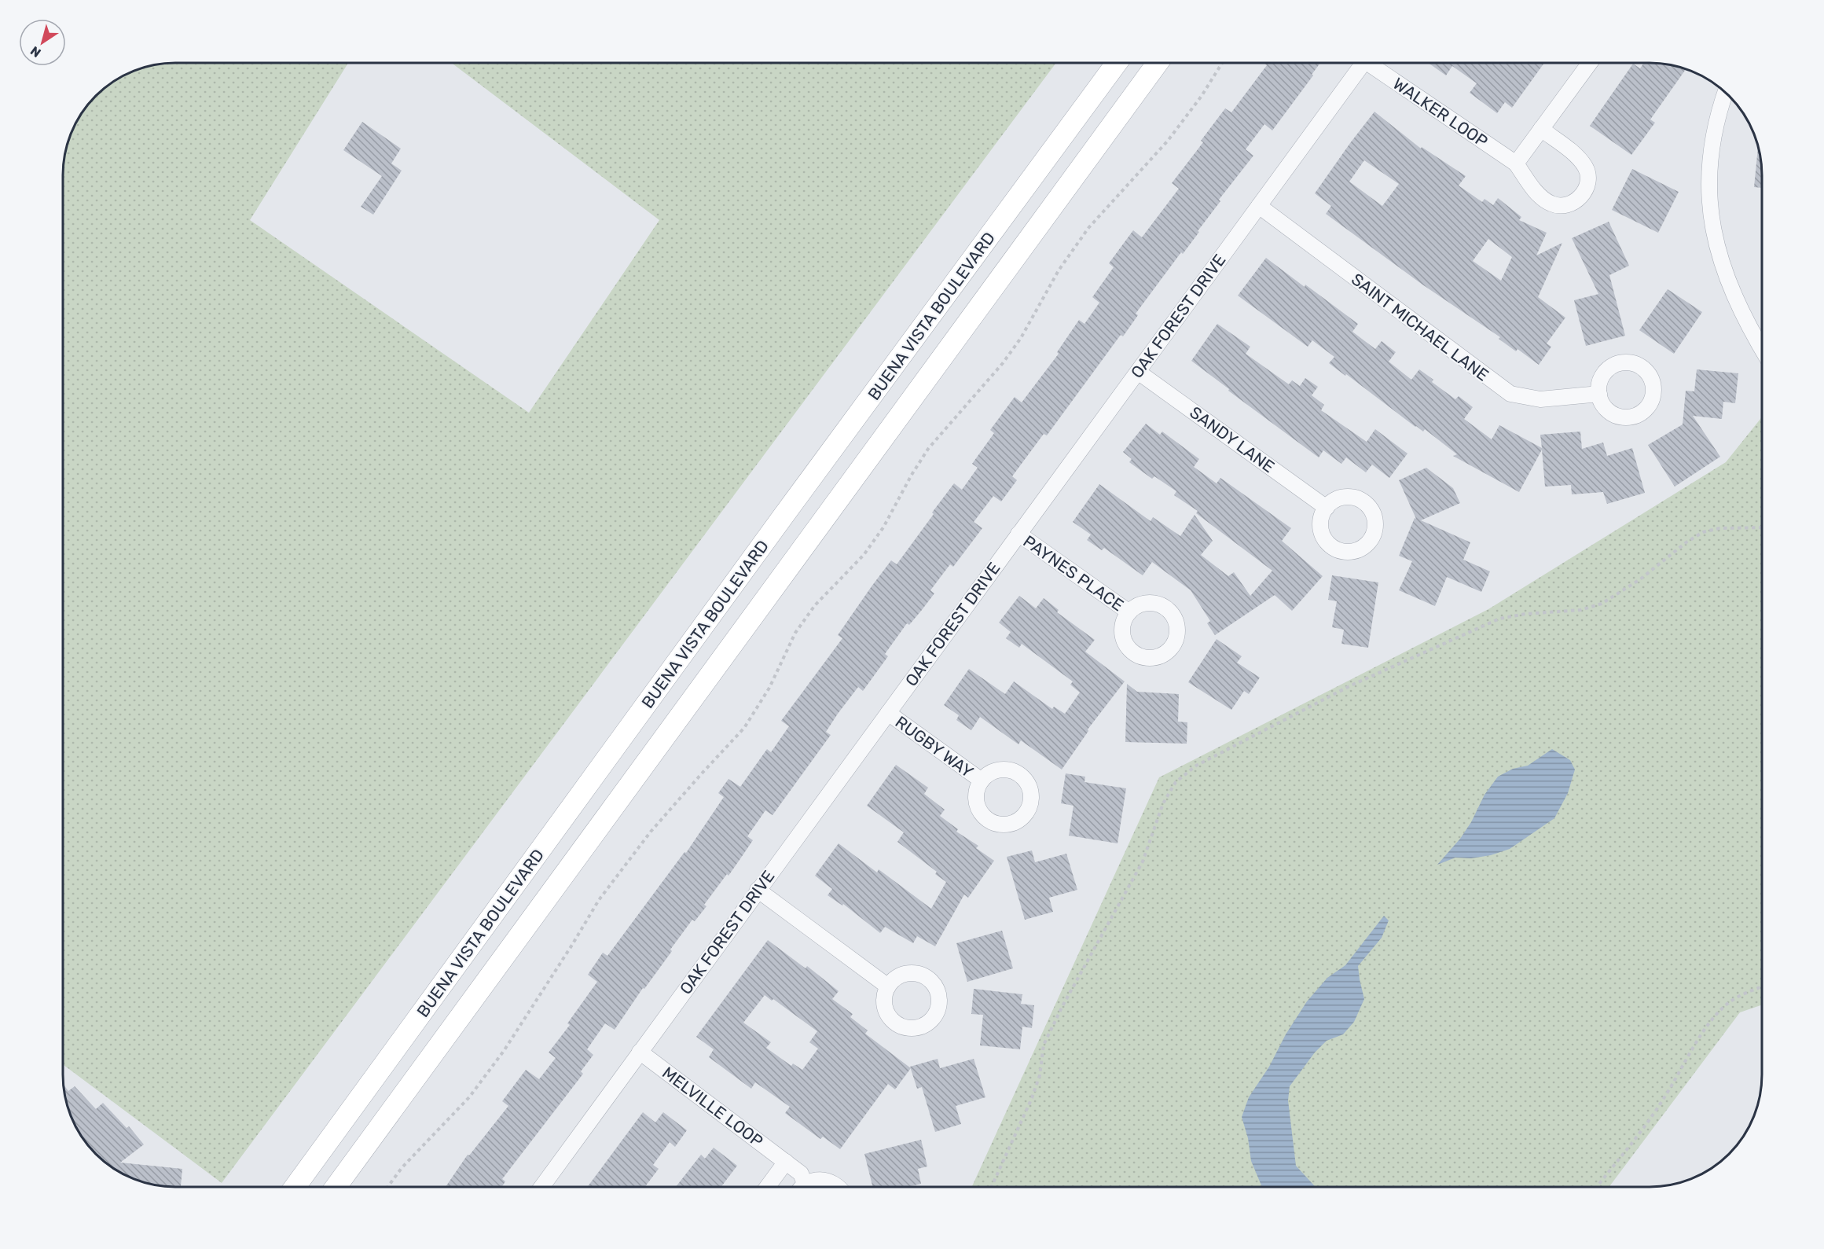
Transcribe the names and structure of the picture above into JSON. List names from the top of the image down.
{
  "streets": {
    "main road": ["BUENA VISTA BOULEVARD"],
    "street": [
      "WALKER LOOP",
      "OAK FOREST DRIVE",
      "SAINT MICHAEL LANE",
      "SANDY LANE",
      "PAYNES PLACE",
      "RUGBY WAY",
      "MELVILLE LOOP"
    ]
  },
  "crossings": [
    ["OAK FOREST DRIVE", "SAINT MICHAEL LANE"],
    ["OAK FOREST DRIVE", "SANDY LANE"],
    ["OAK FOREST DRIVE", "PAYNES PLACE"],
    ["OAK FOREST DRIVE", "RUGBY WAY"],
    ["OAK FOREST DRIVE", "MELVILLE LOOP"]
  ],
  "north": "bottom left"
}
